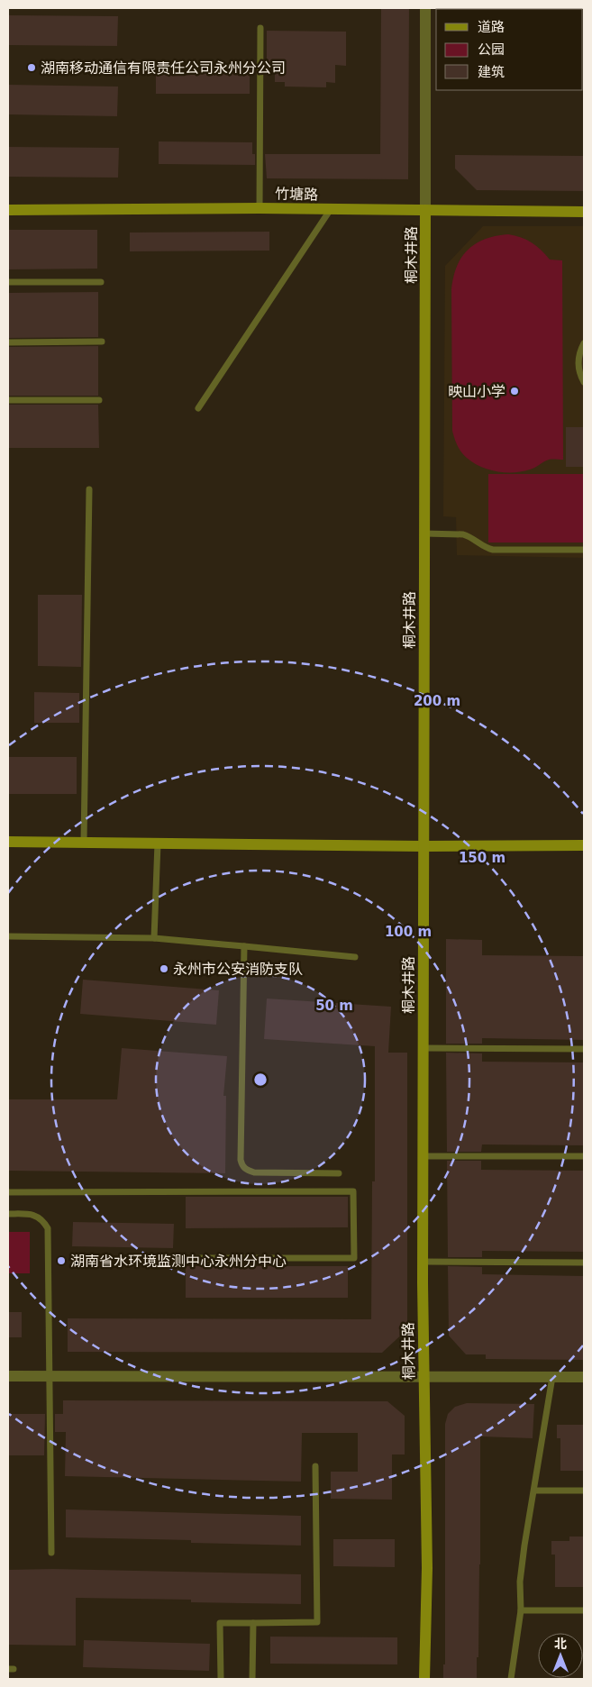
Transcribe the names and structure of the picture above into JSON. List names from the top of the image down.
{
  "streets": {
    "street": ["竹塘路", "桐木井路"]
  },
  "crossings": [
    ["竹塘路", "桐木井路"]
  ],
  "places": [
    "湖南移动通信有限责任公司永州分公司",
    "映山小学",
    "永州市公安消防支队",
    "湖南省水环境监测中心永州分中心"
  ],
  "legend": ["道路", "公园", "建筑"],
  "north": "top",
  "rings": [
    "200 m",
    "150 m",
    "100 m",
    "50 m"
  ]
}
